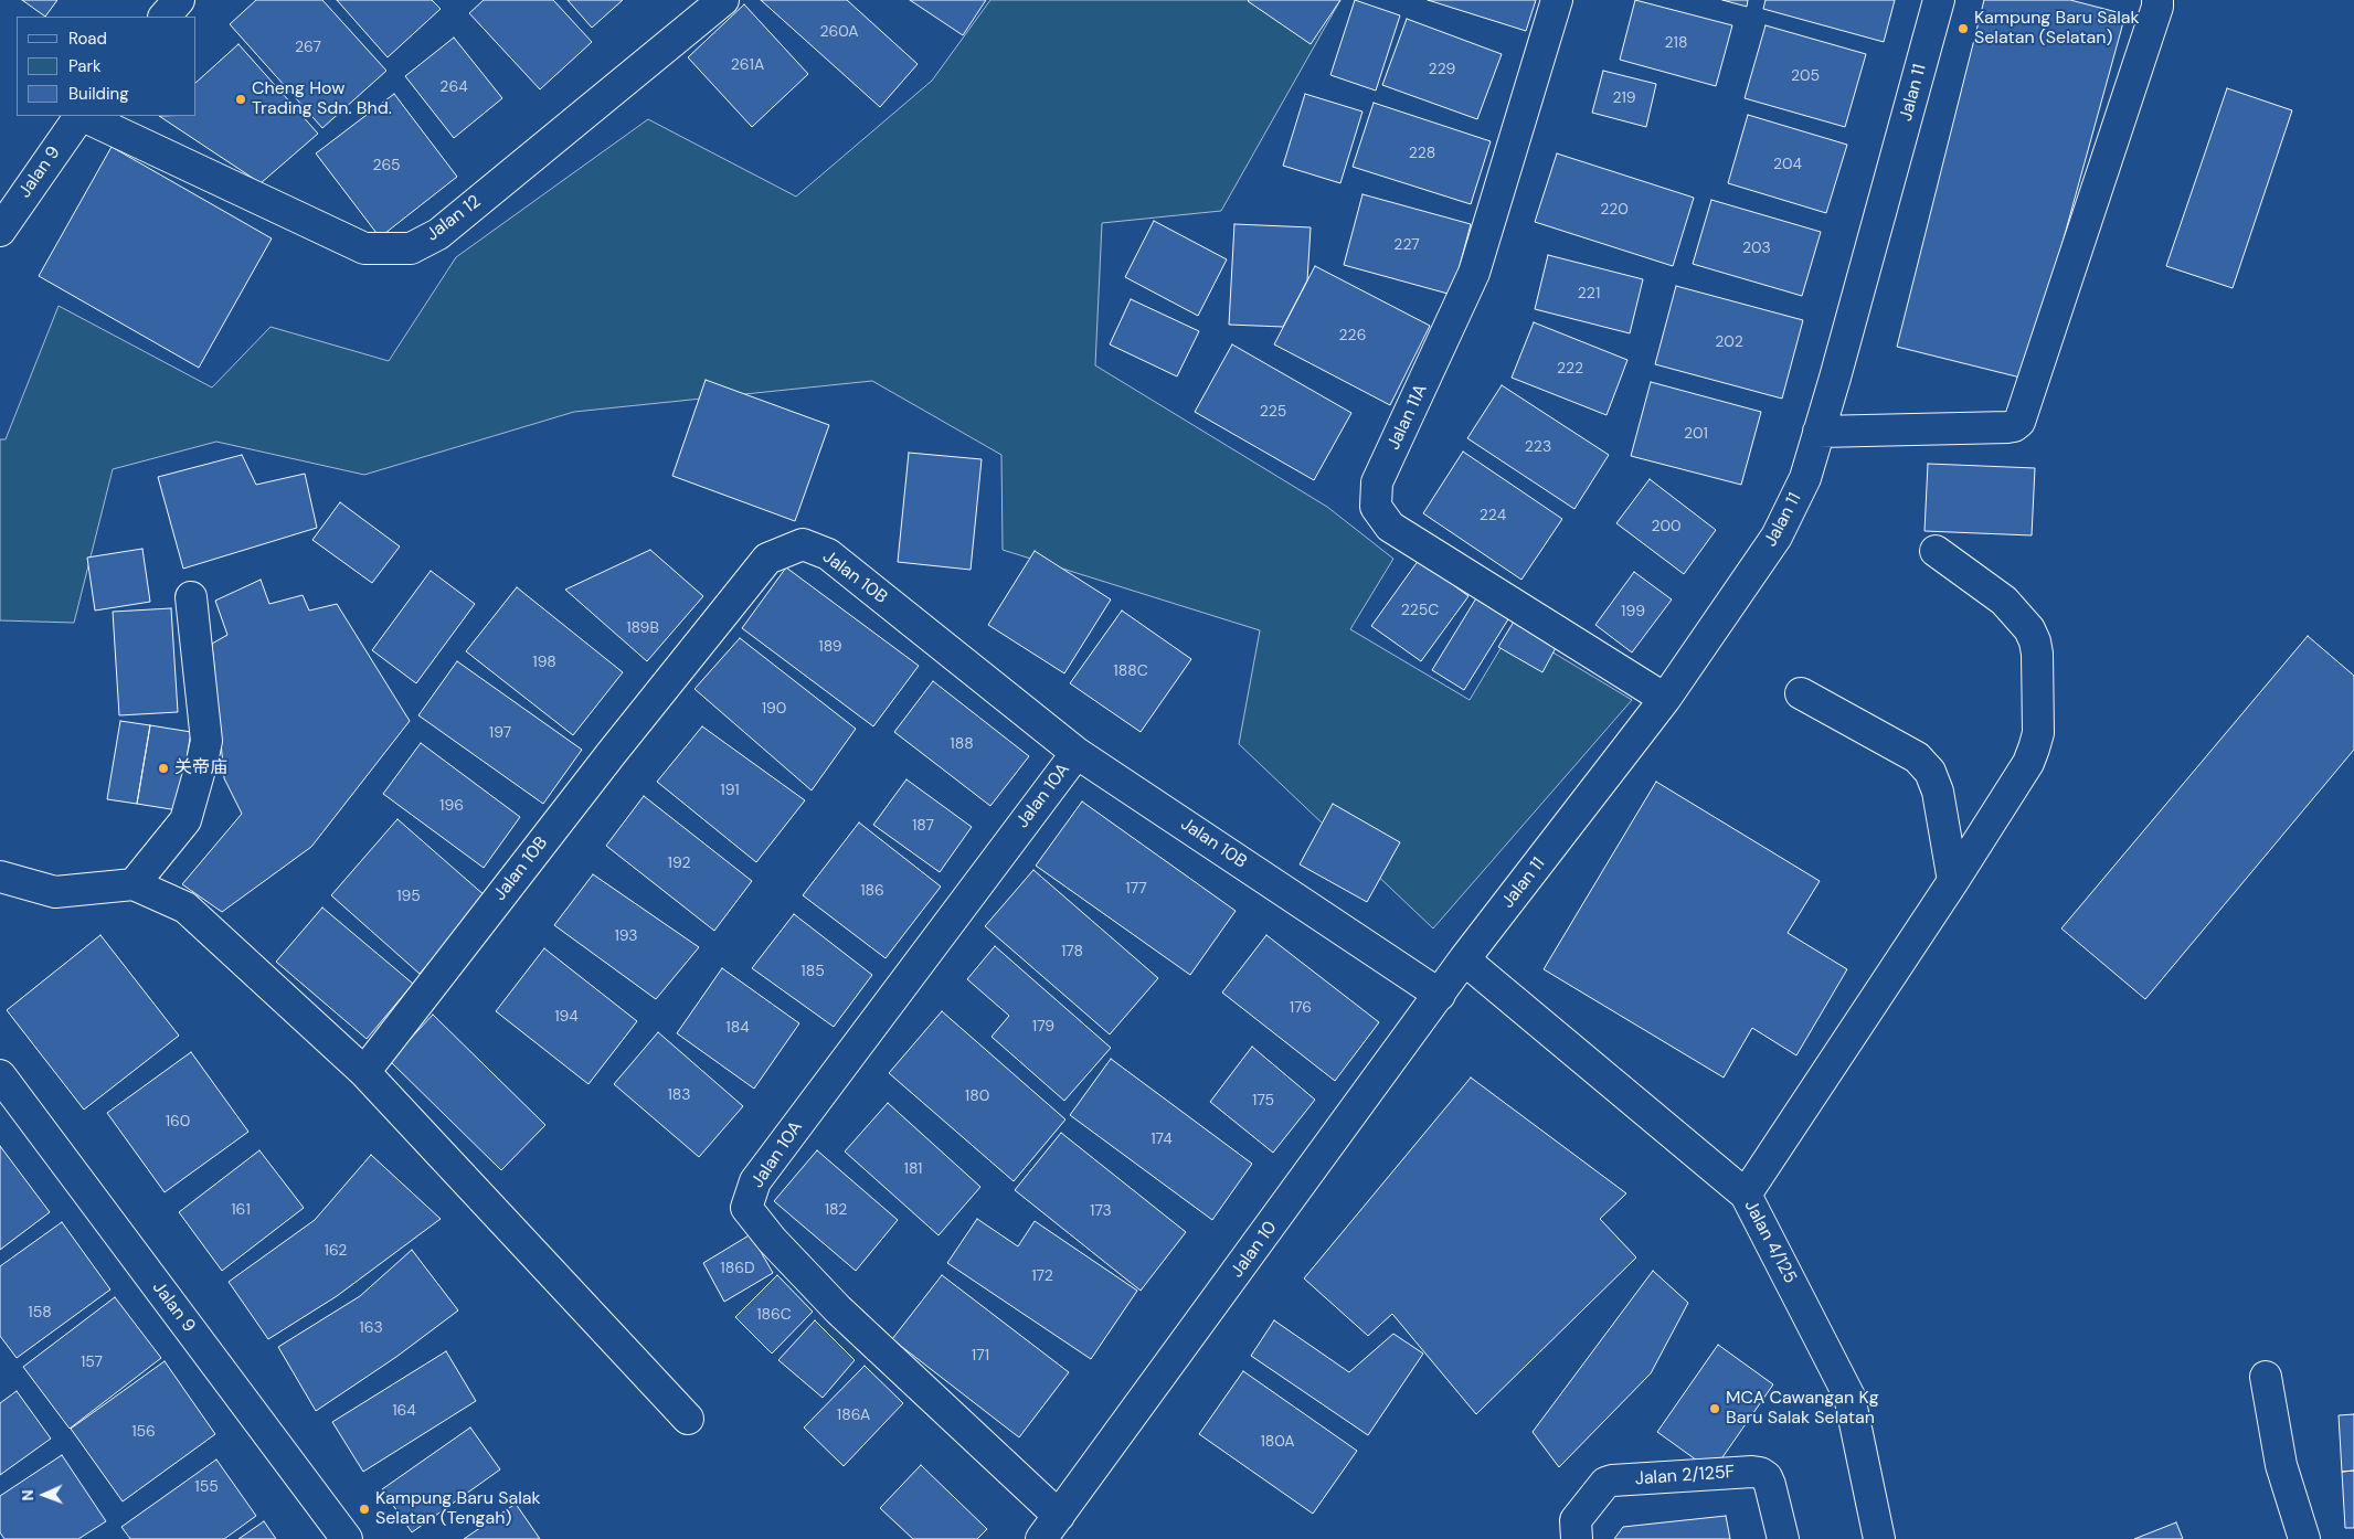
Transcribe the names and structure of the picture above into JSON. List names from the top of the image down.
{
  "streets": {
    "street": [
      "Jalan 11",
      "Jalan 9",
      "Jalan 12",
      "Jalan 11A",
      "Jalan 10B",
      "Jalan 10A",
      "Jalan 4/125",
      "Jalan 10",
      "Jalan 2/125F"
    ]
  },
  "crossings": [
    ["Jalan 11", "Jalan 11A"],
    ["Jalan 11", "Jalan 4/125"],
    ["Jalan 11", "Jalan 10"],
    ["Jalan 10B", "Jalan 10A"],
    ["Jalan 10B", "Jalan 10"],
    ["Jalan 10A", "Jalan 10"],
    ["Jalan 4/125", "Jalan 10"]
  ],
  "places": [
    "Kampung Baru Salak Selatan (Selatan)",
    "Cheng How Trading Sdn. Bhd.",
    "关帝庙",
    "MCA Cawangan Kg Baru Salak Selatan",
    "Kampung Baru Salak Selatan (Tengah)"
  ],
  "house_numbers": [
    "260A",
    "218",
    "267",
    "261A",
    "229",
    "205",
    "264",
    "219",
    "228",
    "204",
    "265",
    "220",
    "227",
    "203",
    "221",
    "226",
    "202",
    "222",
    "225",
    "201",
    "223",
    "224",
    "200",
    "225C",
    "199",
    "189B",
    "189",
    "198",
    "188C",
    "190",
    "197",
    "188",
    "191",
    "196",
    "187",
    "192",
    "177",
    "186",
    "195",
    "193",
    "178",
    "185",
    "176",
    "194",
    "179",
    "184",
    "183",
    "180",
    "175",
    "160",
    "174",
    "181",
    "161",
    "182",
    "173",
    "162",
    "186D",
    "172",
    "158",
    "186C",
    "163",
    "171",
    "157",
    "164",
    "186A",
    "156",
    "180A",
    "155"
  ],
  "legend": ["Road", "Park", "Building"],
  "north": "left"
}
